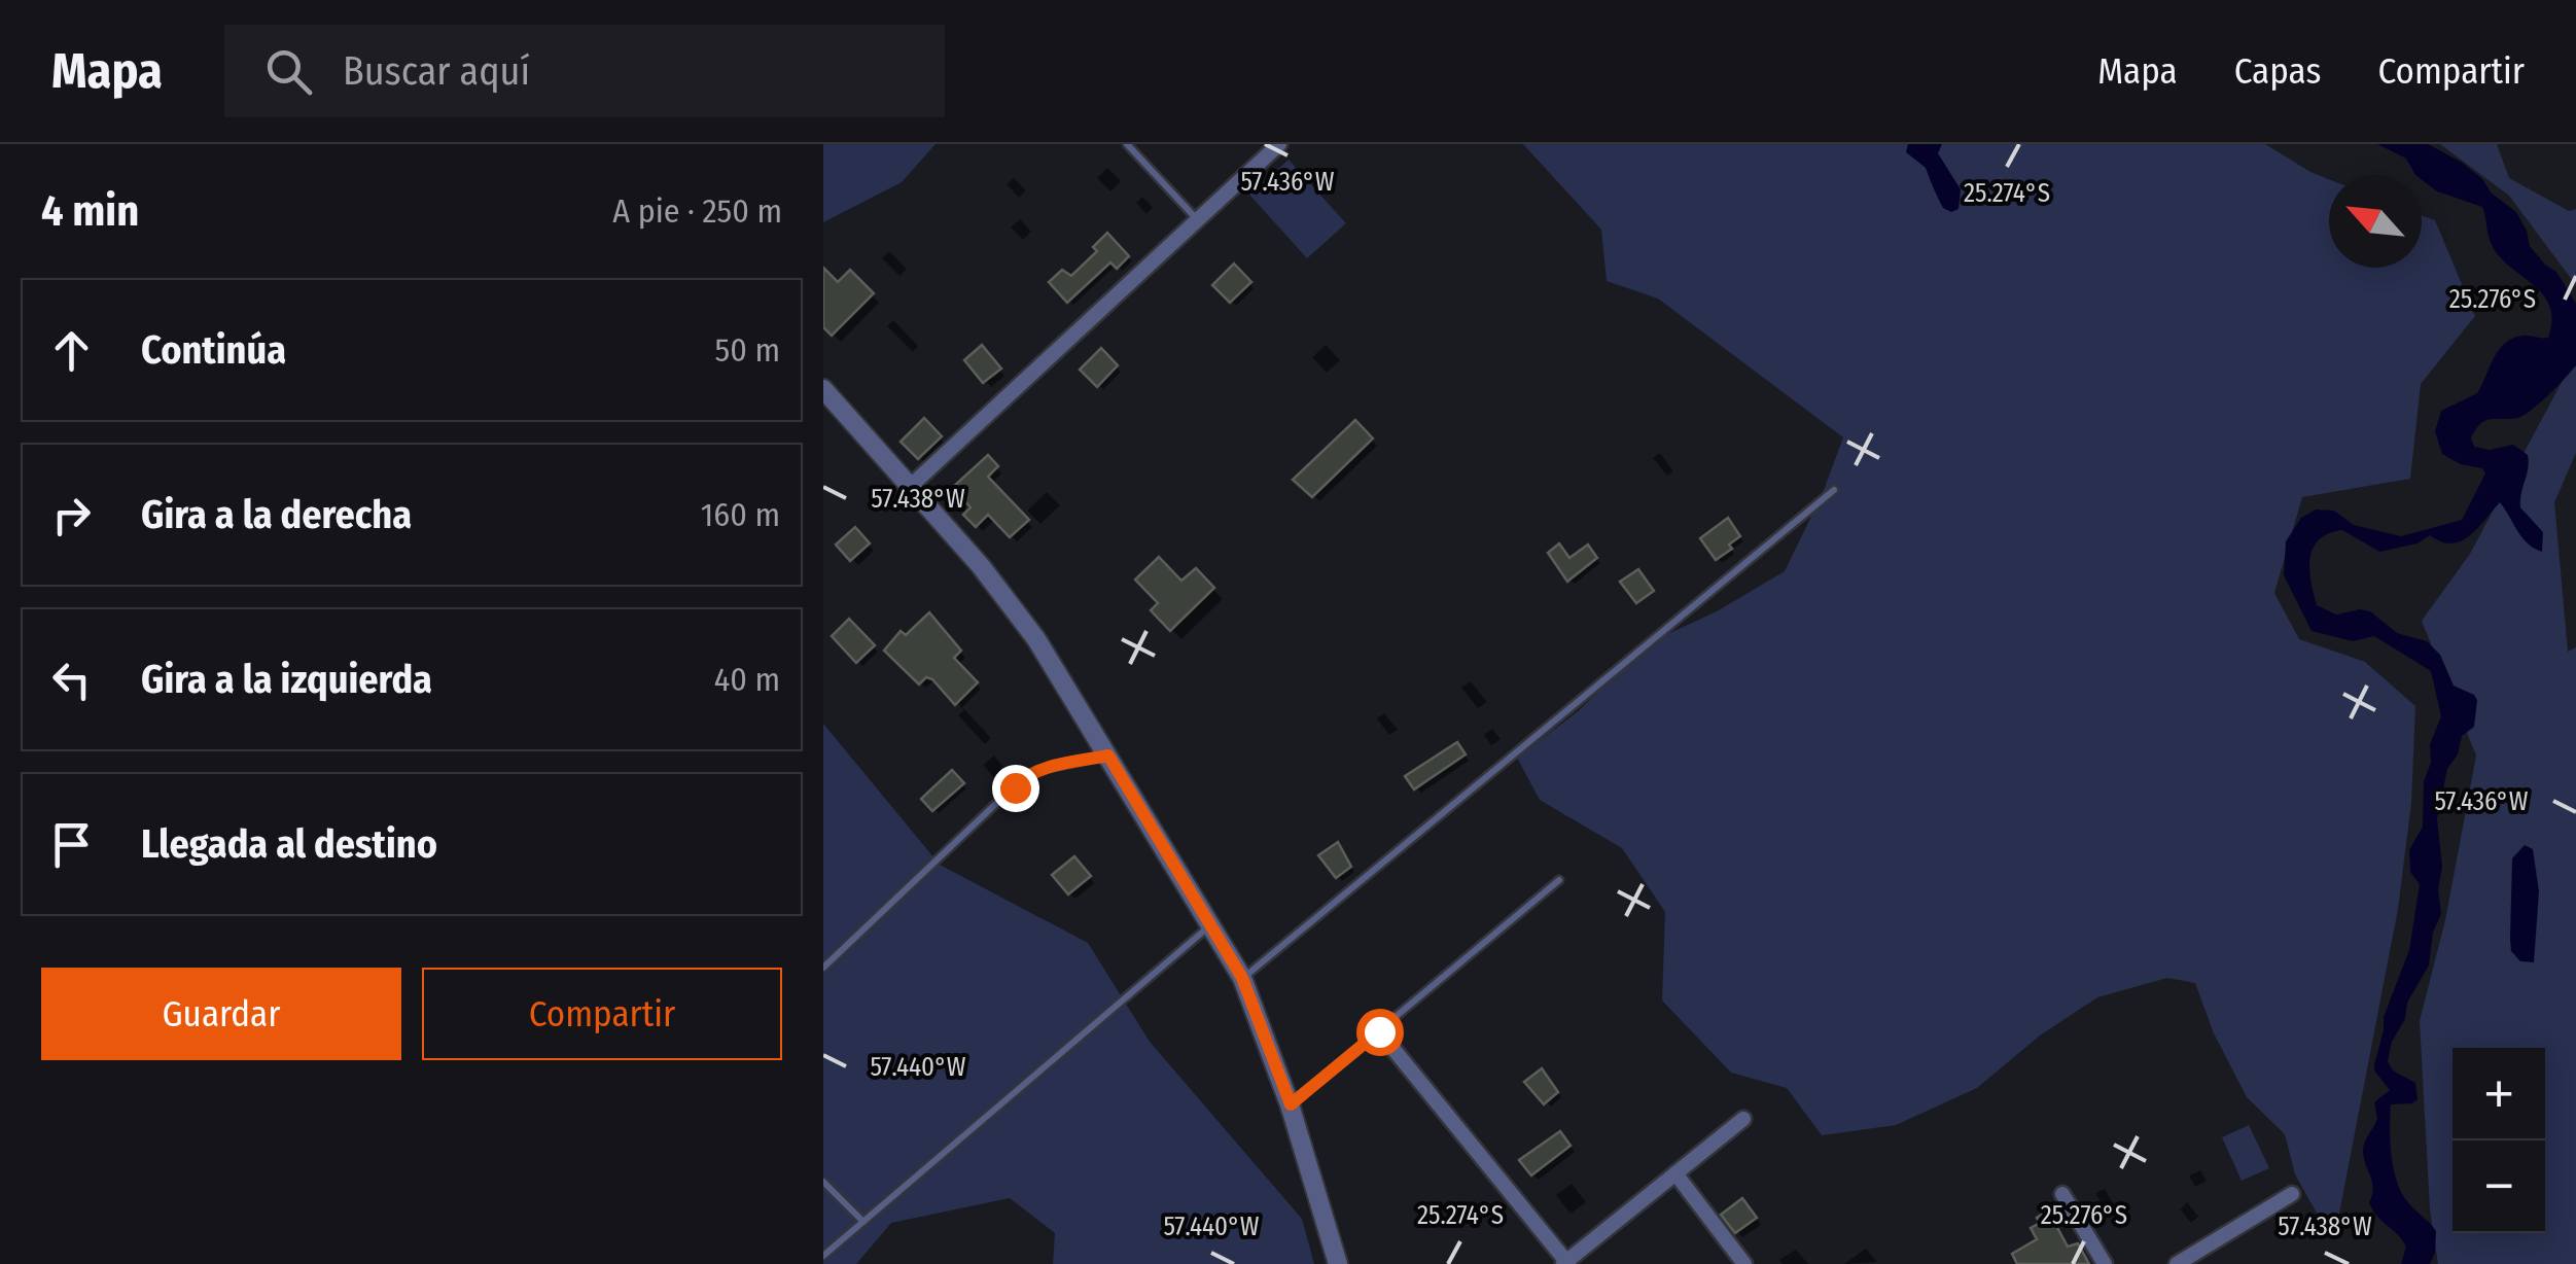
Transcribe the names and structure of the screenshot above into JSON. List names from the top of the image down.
{
  "north": "top left",
  "page": {
    "header": "Mapa",
    "search": "Buscar aquí",
    "nav": ["Mapa", "Capas", "Compartir"],
    "heading": ["4 min", "A pie · 250 m"],
    "list": [
      ["Continúa", "50 m"],
      ["Gira a la derecha", "160 m"],
      ["Gira a la izquierda", "40 m"],
      "Llegada al destino"
    ],
    "buttons": ["Guardar", "Compartir"],
    "map_buttons": ["+", "−"]
  },
  "coordinates": [
    "57.436°W",
    "25.274°S",
    "25.276°S",
    "57.438°W",
    "57.440°W"
  ]
}
